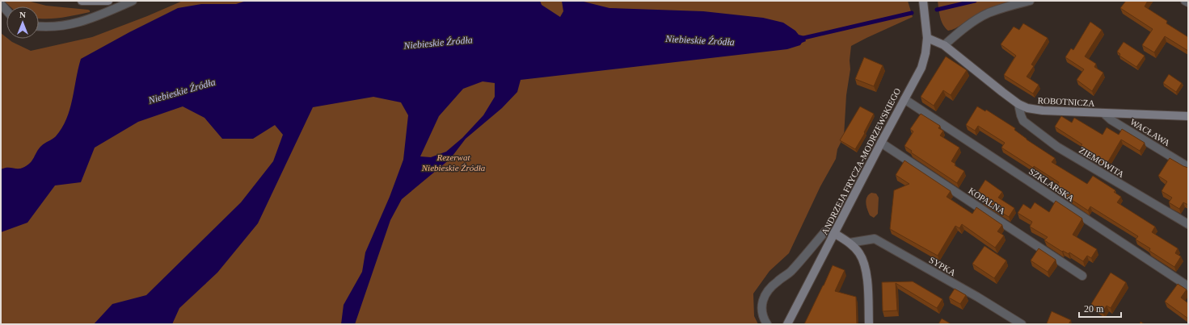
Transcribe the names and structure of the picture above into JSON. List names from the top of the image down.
{
  "streets": {
    "street": [
      "ROBOTNICZA",
      "WACŁAWA",
      "ANDRZEJA FRYCZA-MODRZEWSKIEGO",
      "ZIEMOWITA",
      "SZKLARSKA",
      "KOPALNA",
      "SYPKA"
    ]
  },
  "crossings": [
    ["ROBOTNICZA", "WACŁAWA"],
    ["ROBOTNICZA", "ANDRZEJA FRYCZA-MODRZEWSKIEGO"],
    ["ROBOTNICZA", "ZIEMOWITA"],
    ["ANDRZEJA FRYCZA-MODRZEWSKIEGO", "SZKLARSKA"],
    ["ANDRZEJA FRYCZA-MODRZEWSKIEGO", "KOPALNA"]
  ],
  "water": ["Niebieskie Źródła"],
  "parks": ["Rezerwat Niebieskie Źródła"],
  "scale_bar": "20 m",
  "north": "top"
}
